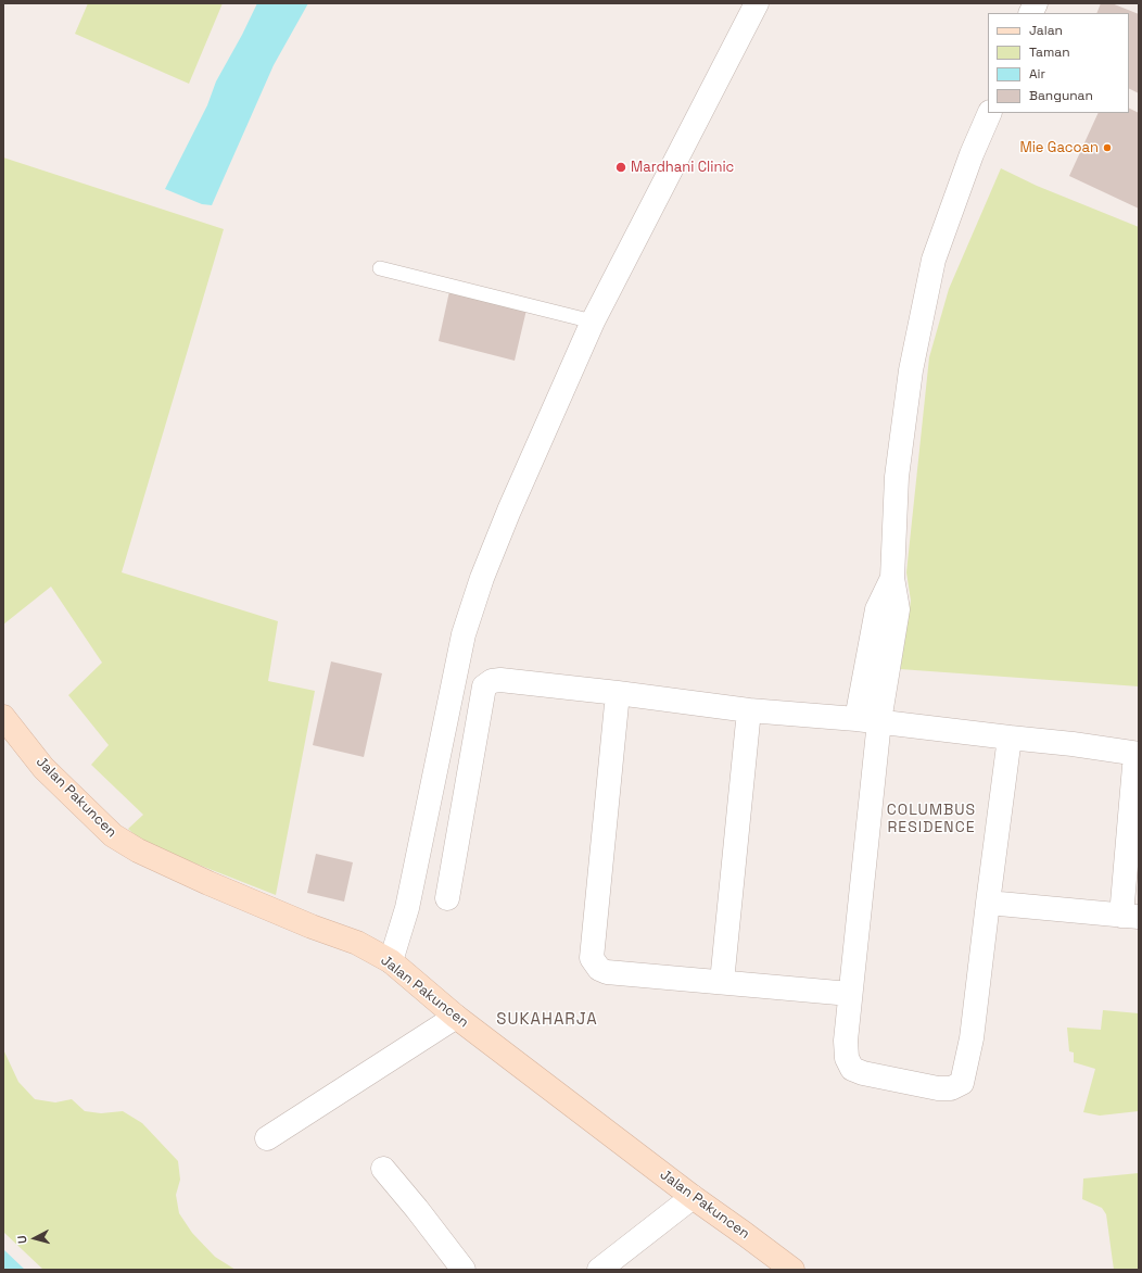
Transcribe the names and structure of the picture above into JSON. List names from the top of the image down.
{
  "streets": {
    "street": ["Jalan Pakuncen"]
  },
  "districts": ["COLUMBUS RESIDENCE", "SUKAHARJA"],
  "places": ["Mie Gacoan", "Mardhani Clinic"],
  "legend": [
    "Jalan",
    "Taman",
    "Air",
    "Bangunan"
  ],
  "north": "left"
}
